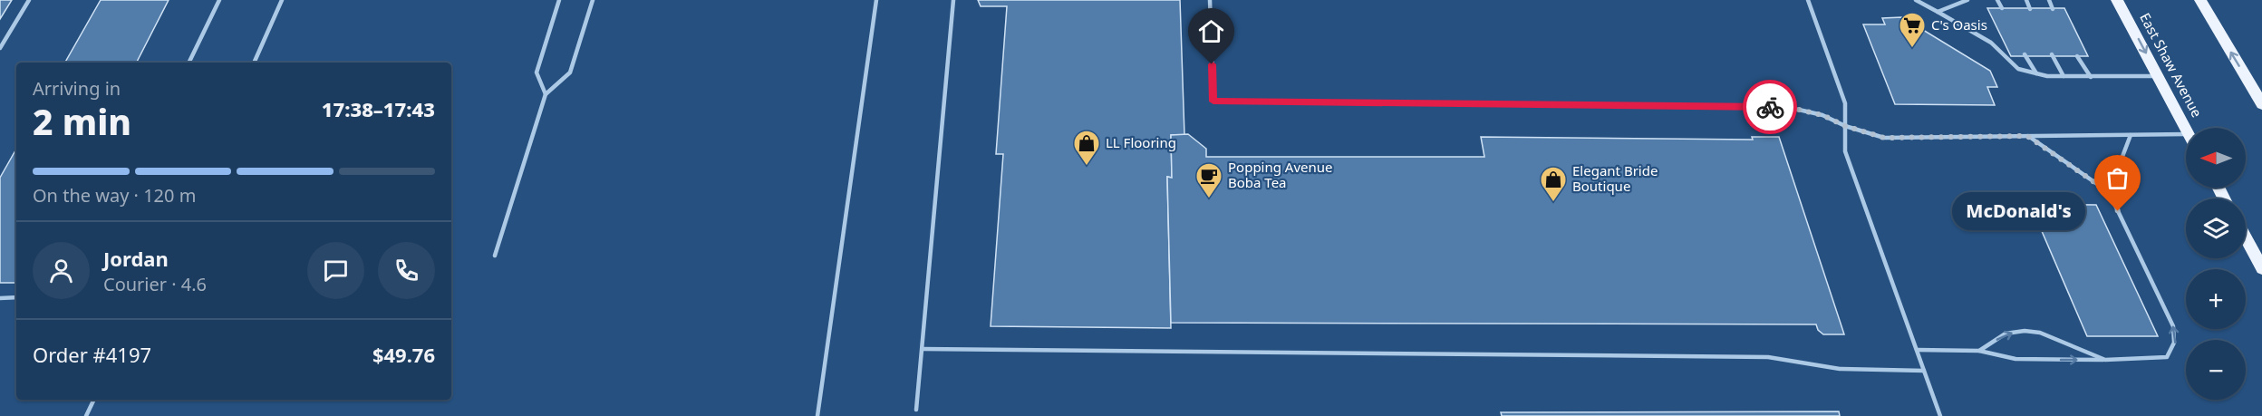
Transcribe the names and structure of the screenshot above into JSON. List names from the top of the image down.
{
  "streets": {
    "main road": ["East Shaw Avenue"]
  },
  "places": {
    "supermarket": ["C's Oasis"],
    "shop": ["LL Flooring", "Elegant Bride Boutique"],
    "cafe": ["Popping Avenue Boba Tea"],
    "other": ["McDonald's"]
  },
  "north": "left",
  "page": {
    "heading": ["2 min", "Arriving in", "17:38–17:43"],
    "panel": [
      "Jordan",
      "Courier · 4.6",
      "Order #4197",
      "$49.76"
    ],
    "map_buttons": ["+", "−"],
    "bar": "On the way · 120 m",
    "bubble": "McDonald's"
  }
}
